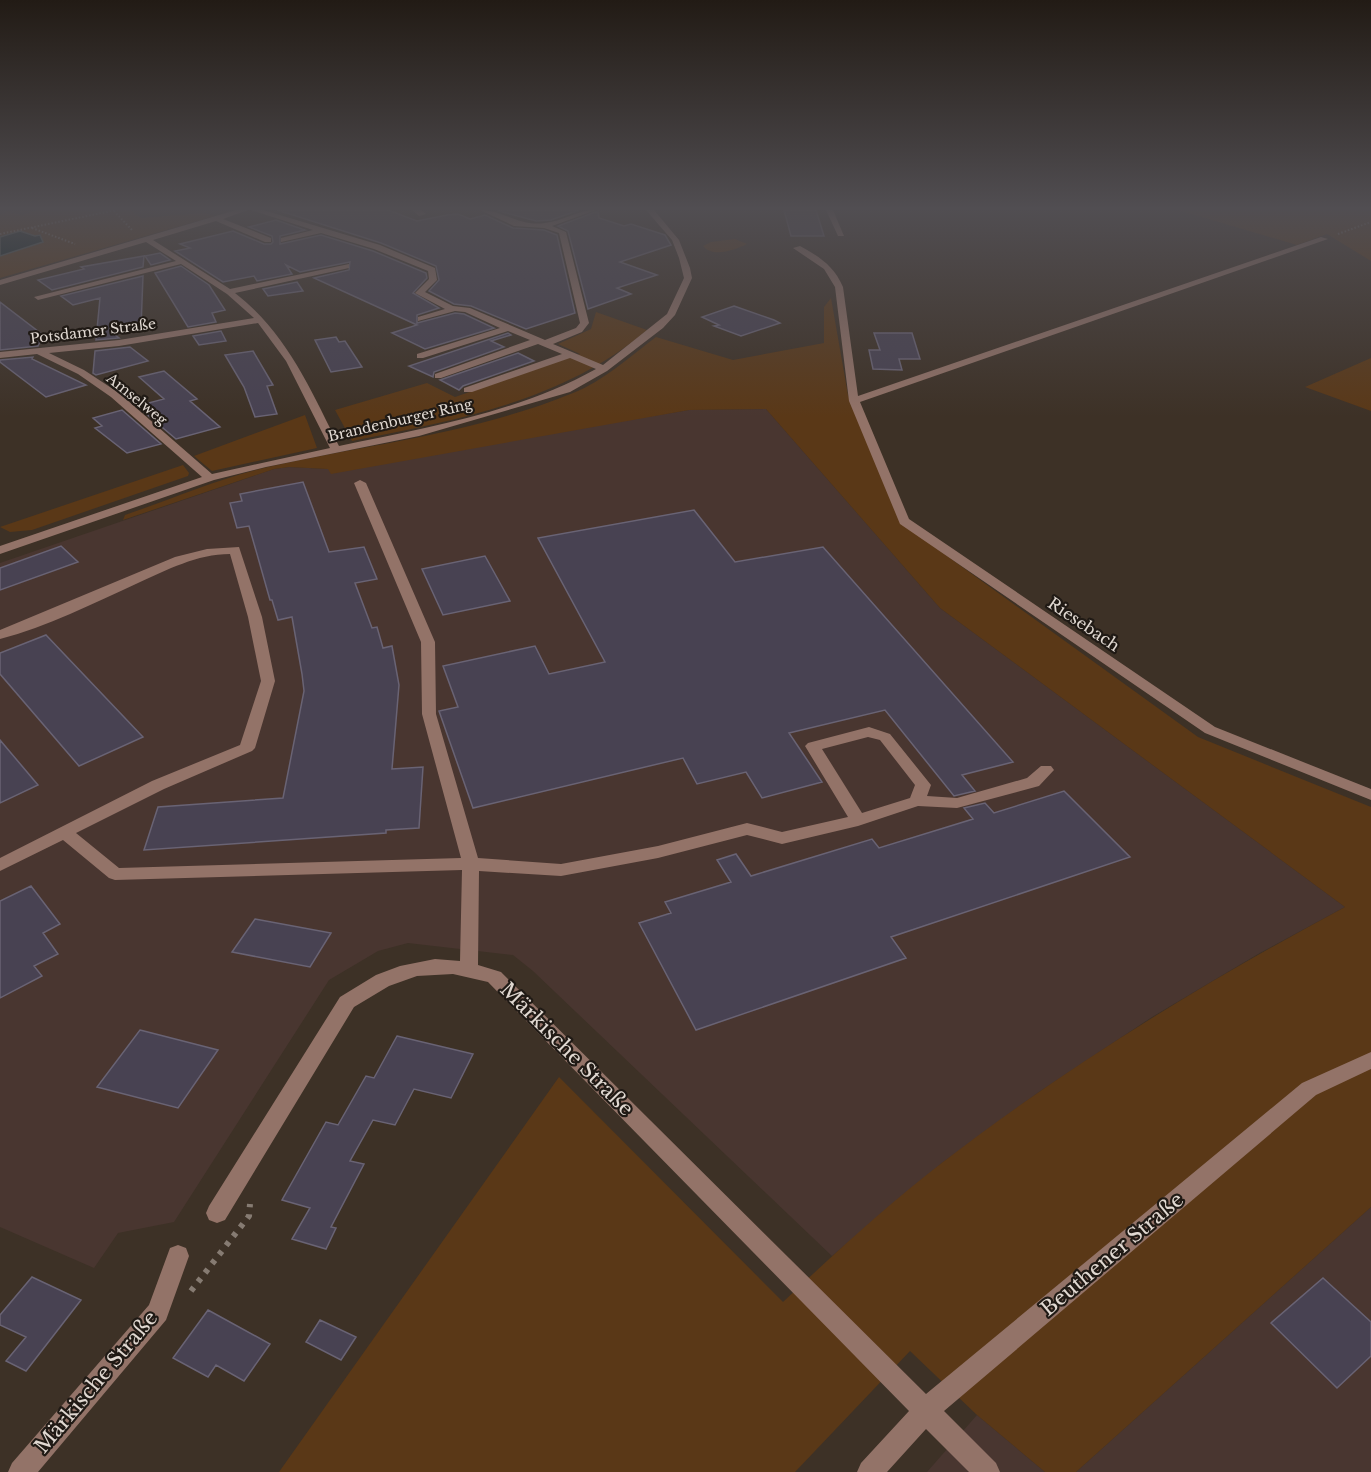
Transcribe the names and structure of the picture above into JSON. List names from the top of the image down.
{
  "streets": {
    "street": [
      "Potsdamer Straße",
      "Amselweg",
      "Brandenburger Ring",
      "Riesebach",
      "Märkische Straße",
      "Beuthener Straße"
    ]
  },
  "crossings": [
    ["Potsdamer Straße", "Amselweg"],
    ["Amselweg", "Brandenburger Ring"],
    ["Märkische Straße", "Beuthener Straße"]
  ]
}
